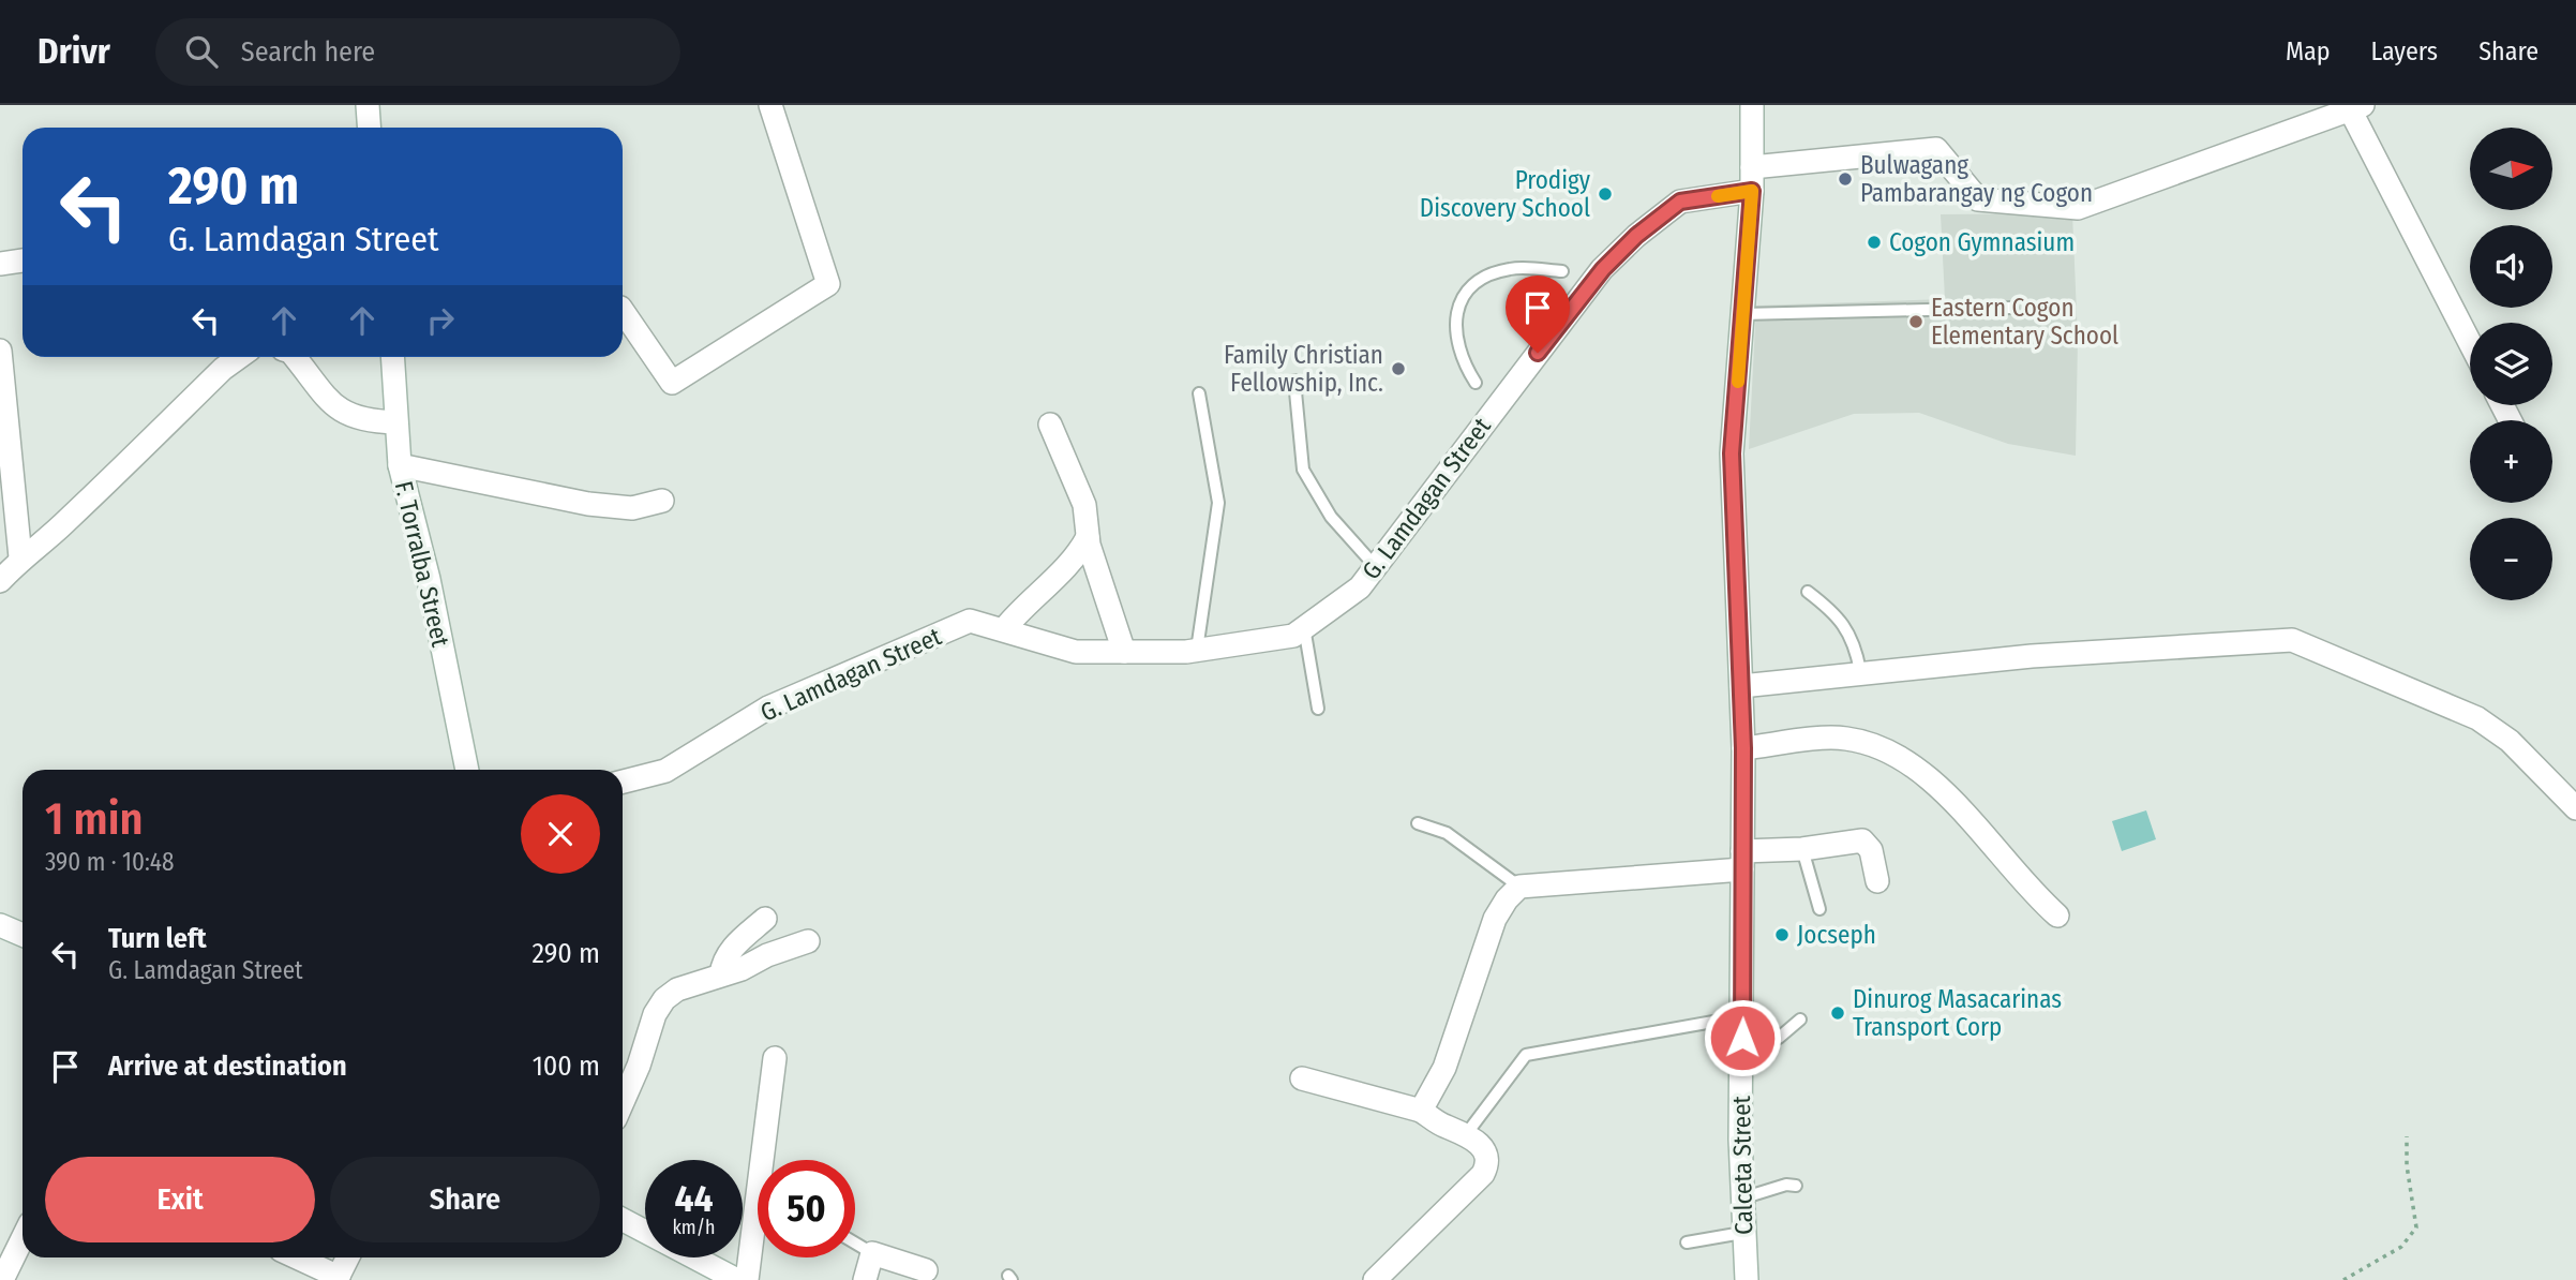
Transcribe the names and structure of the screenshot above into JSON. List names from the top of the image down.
{
  "streets": {
    "street": ["G. Lamdagan Street", "F. Torralba Street", "Calceta Street"]
  },
  "crossings": [
    ["G. Lamdagan Street", "Calceta Street"]
  ],
  "places": [
    "Bulwagang Pambarangay ng Cogon",
    "Prodigy Discovery School",
    "Cogon Gymnasium",
    "Eastern Cogon Elementary School",
    "Family Christian Fellowship, Inc.",
    "Jocseph",
    "Dinurog Masacarinas Transport Corp"
  ],
  "north": "right",
  "page": {
    "header": "Drivr",
    "search": "Search here",
    "nav": ["Map", "Layers", "Share"],
    "map_buttons": ["+", "−"],
    "turn": ["290 m", "G. Lamdagan Street"],
    "heading": ["1 min", "390 m · 10:48"],
    "list": [
      {
        "name": "Turn left",
        "note": "G. Lamdagan Street",
        "value": "290 m"
      },
      {
        "name": "Arrive at destination",
        "value": "100 m"
      }
    ],
    "buttons": ["Exit", "Share"],
    "speed": "44 km/h",
    "limit": "50"
  }
}
